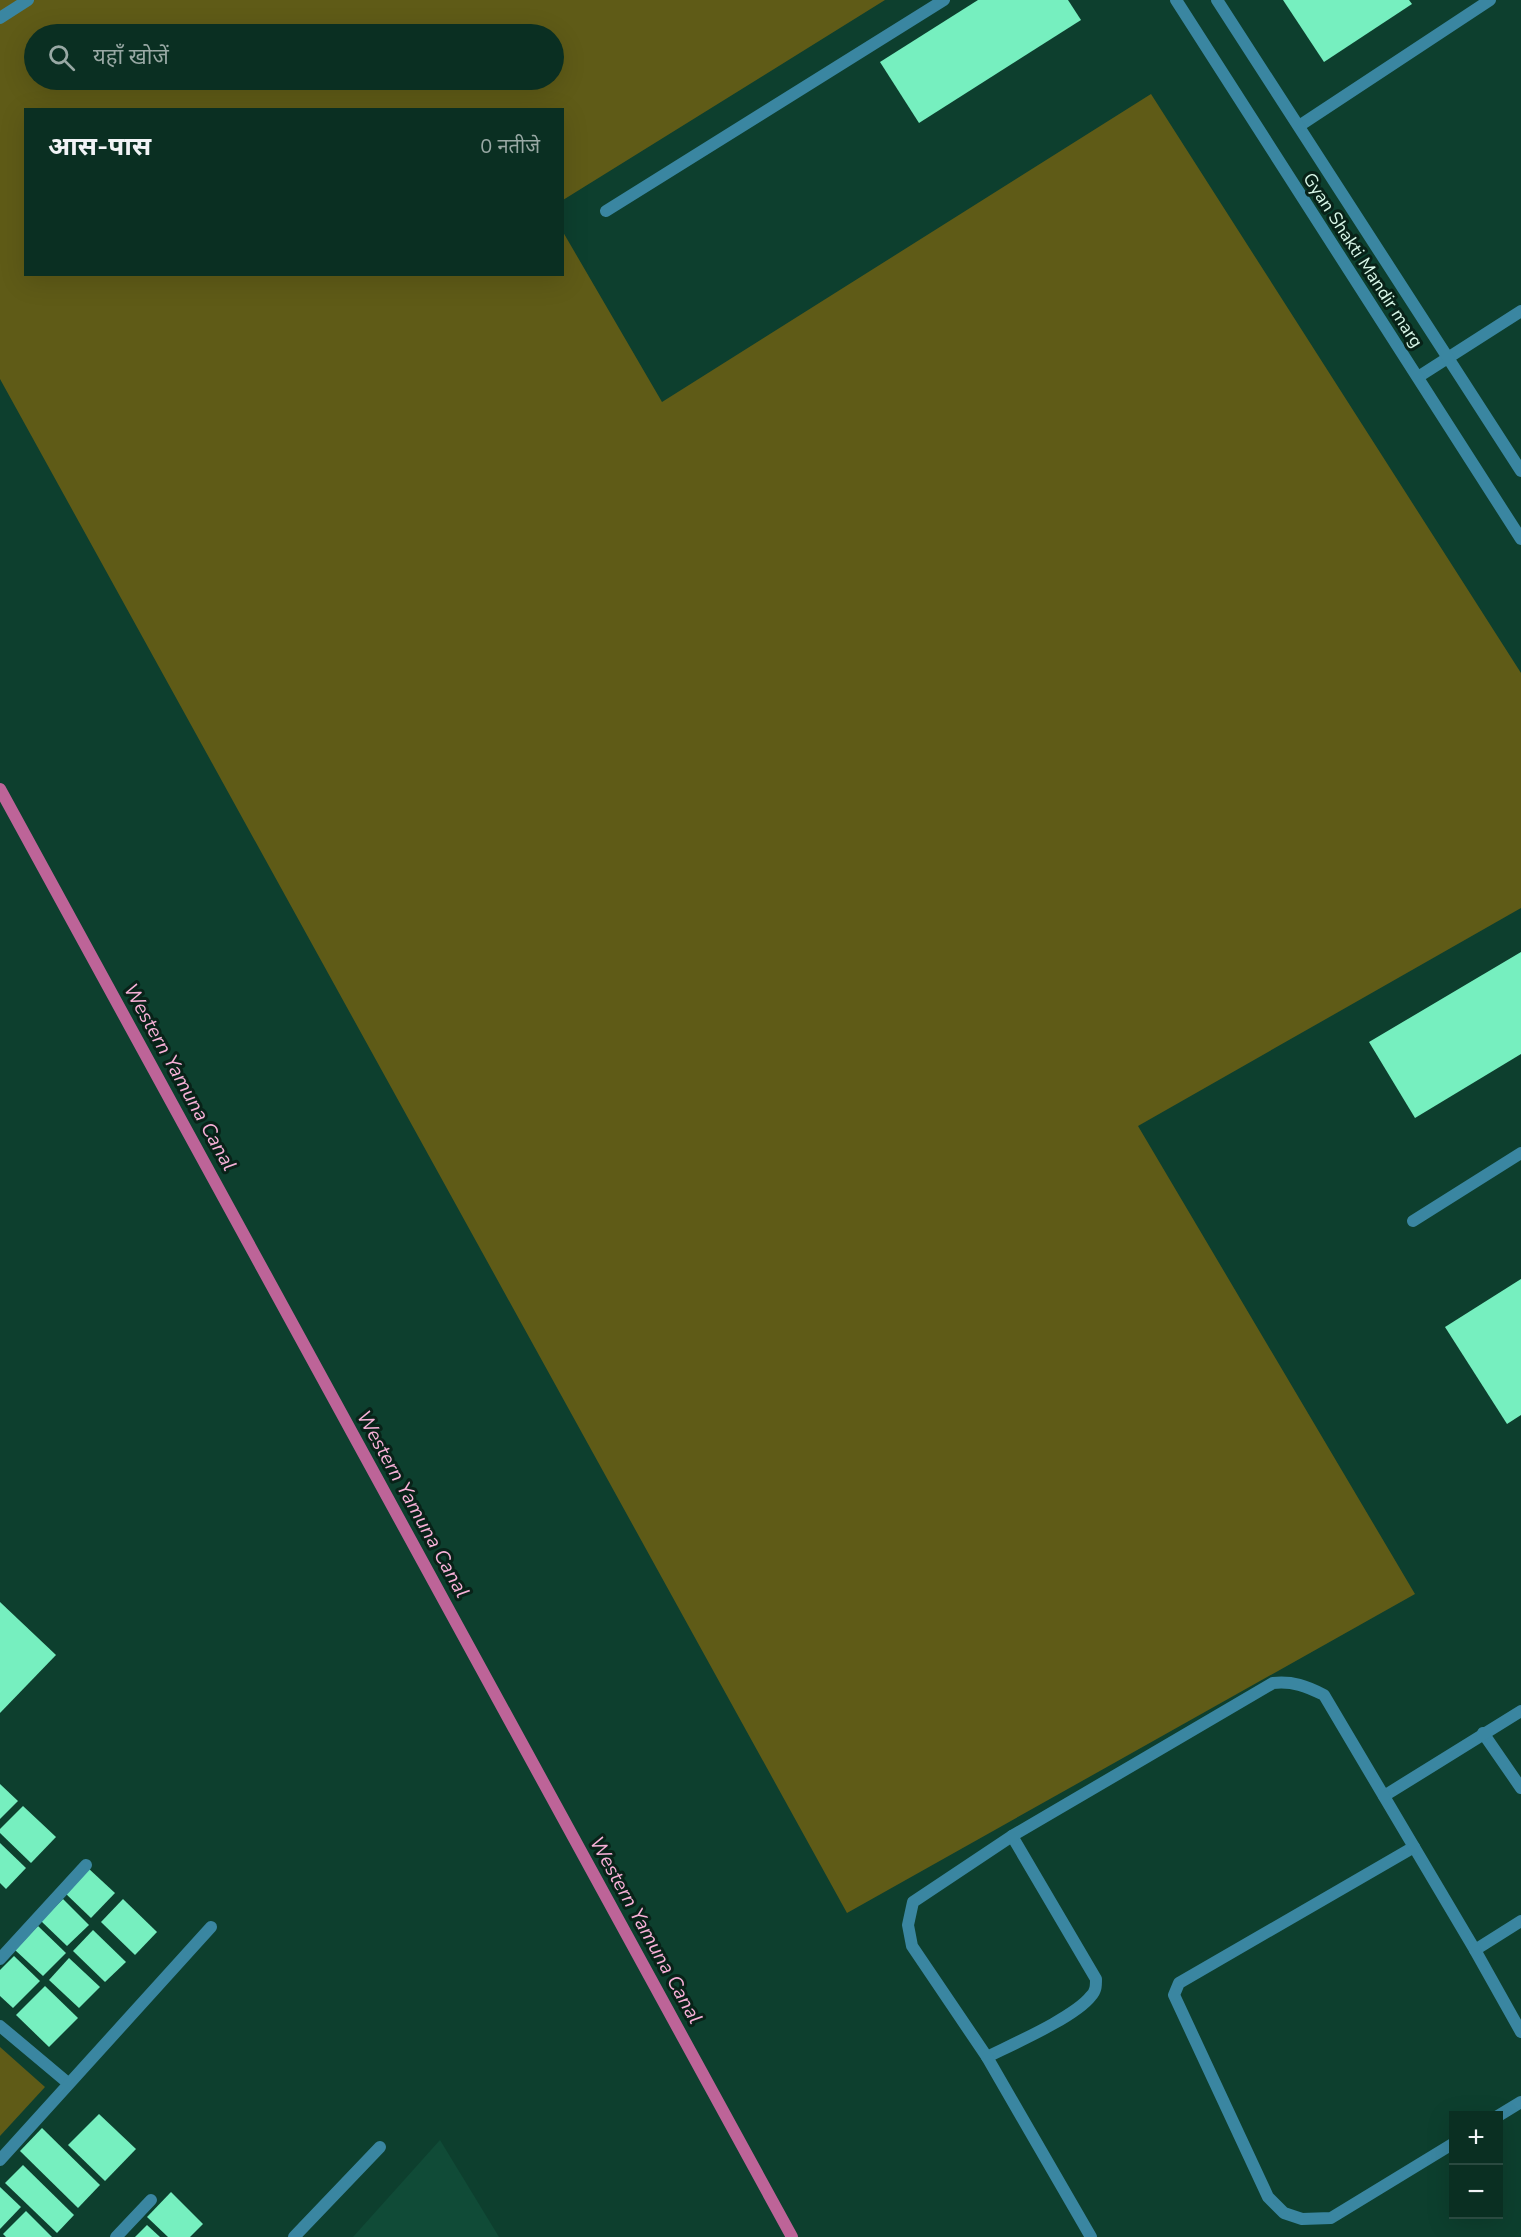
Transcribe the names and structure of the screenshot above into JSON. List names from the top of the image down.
{
  "streets": {
    "street": ["Gyan Shakti Mandir marg"]
  },
  "water": ["Western Yamuna Canal"],
  "page": {
    "search": "यहाँ खोजें",
    "heading": ["आस-पास", "0 नतीजे"],
    "map_buttons": ["+", "−"]
  }
}
